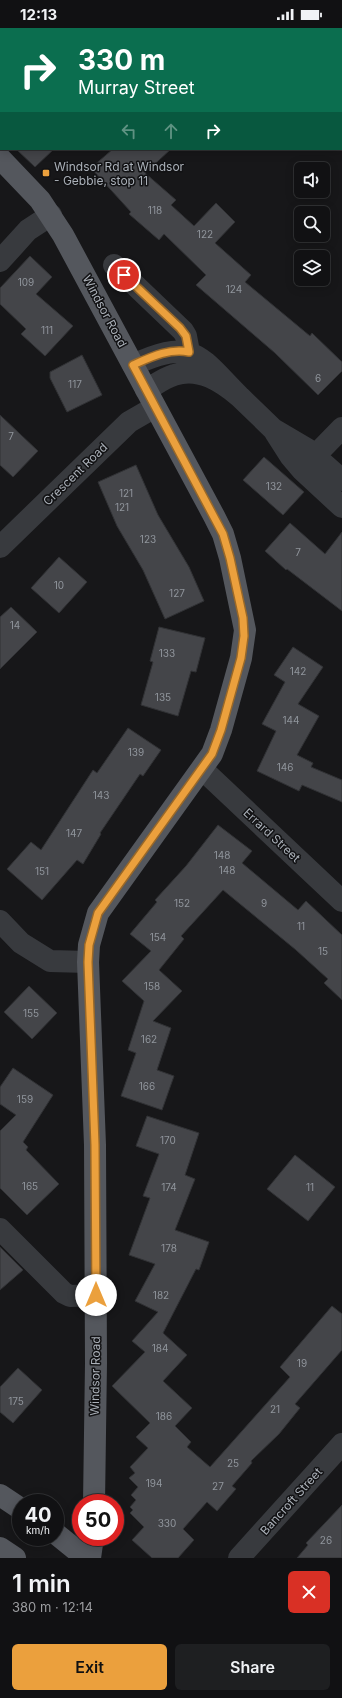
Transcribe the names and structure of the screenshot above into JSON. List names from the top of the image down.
{
  "streets": {
    "main road": ["Windsor Road"],
    "street": ["Crescent Road", "Errard Street", "Bancroft Street"]
  },
  "crossings": [
    ["Windsor Road", "Crescent Road"],
    ["Windsor Road", "Errard Street"]
  ],
  "places": {
    "transit": ["Windsor Rd at Windsor - Gebbie, stop 11"]
  },
  "house_numbers": [
    "118",
    "122",
    "109",
    "124",
    "111",
    "6",
    "117",
    "7",
    "132",
    "121",
    "121",
    "123",
    "7",
    "10",
    "127",
    "14",
    "133",
    "142",
    "135",
    "144",
    "139",
    "146",
    "143",
    "147",
    "148",
    "148",
    "151",
    "152",
    "9",
    "11",
    "154",
    "15",
    "158",
    "155",
    "162",
    "166",
    "159",
    "170",
    "165",
    "174",
    "11",
    "178",
    "182",
    "184",
    "19",
    "175",
    "21",
    "186",
    "25",
    "194",
    "27",
    "330",
    "26"
  ],
  "page": {
    "status": "12:13",
    "turn": ["330 m", "Murray Street"],
    "speed": "40 km/h",
    "limit": "50",
    "heading": ["1 min", "380 m · 12:14"],
    "buttons": ["Exit", "Share"]
  }
}
